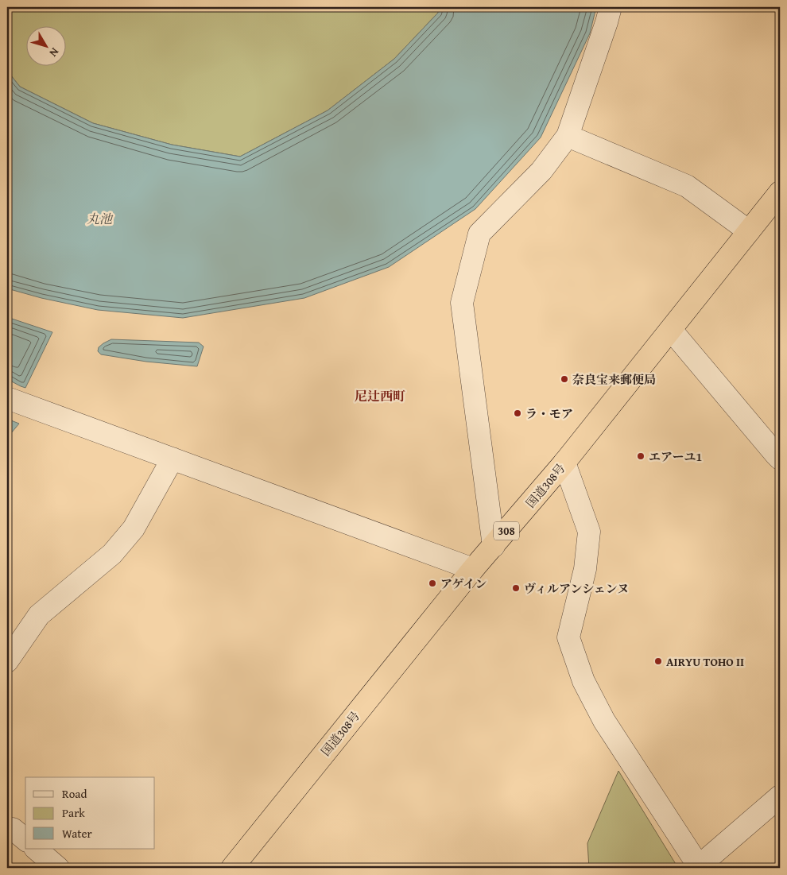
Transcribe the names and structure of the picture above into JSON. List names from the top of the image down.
{
  "streets": {
    "highway": ["国道308号", "308"]
  },
  "districts": ["尼辻西町"],
  "water": ["丸池"],
  "places": [
    "奈良宝来郵便局",
    "ラ・モア",
    "エアーユ1",
    "アゲイン",
    "ヴィルアンシェンヌ",
    "AIRYU TOHO Ⅱ"
  ],
  "legend": ["Road", "Park", "Water"],
  "north": "bottom right"
}
